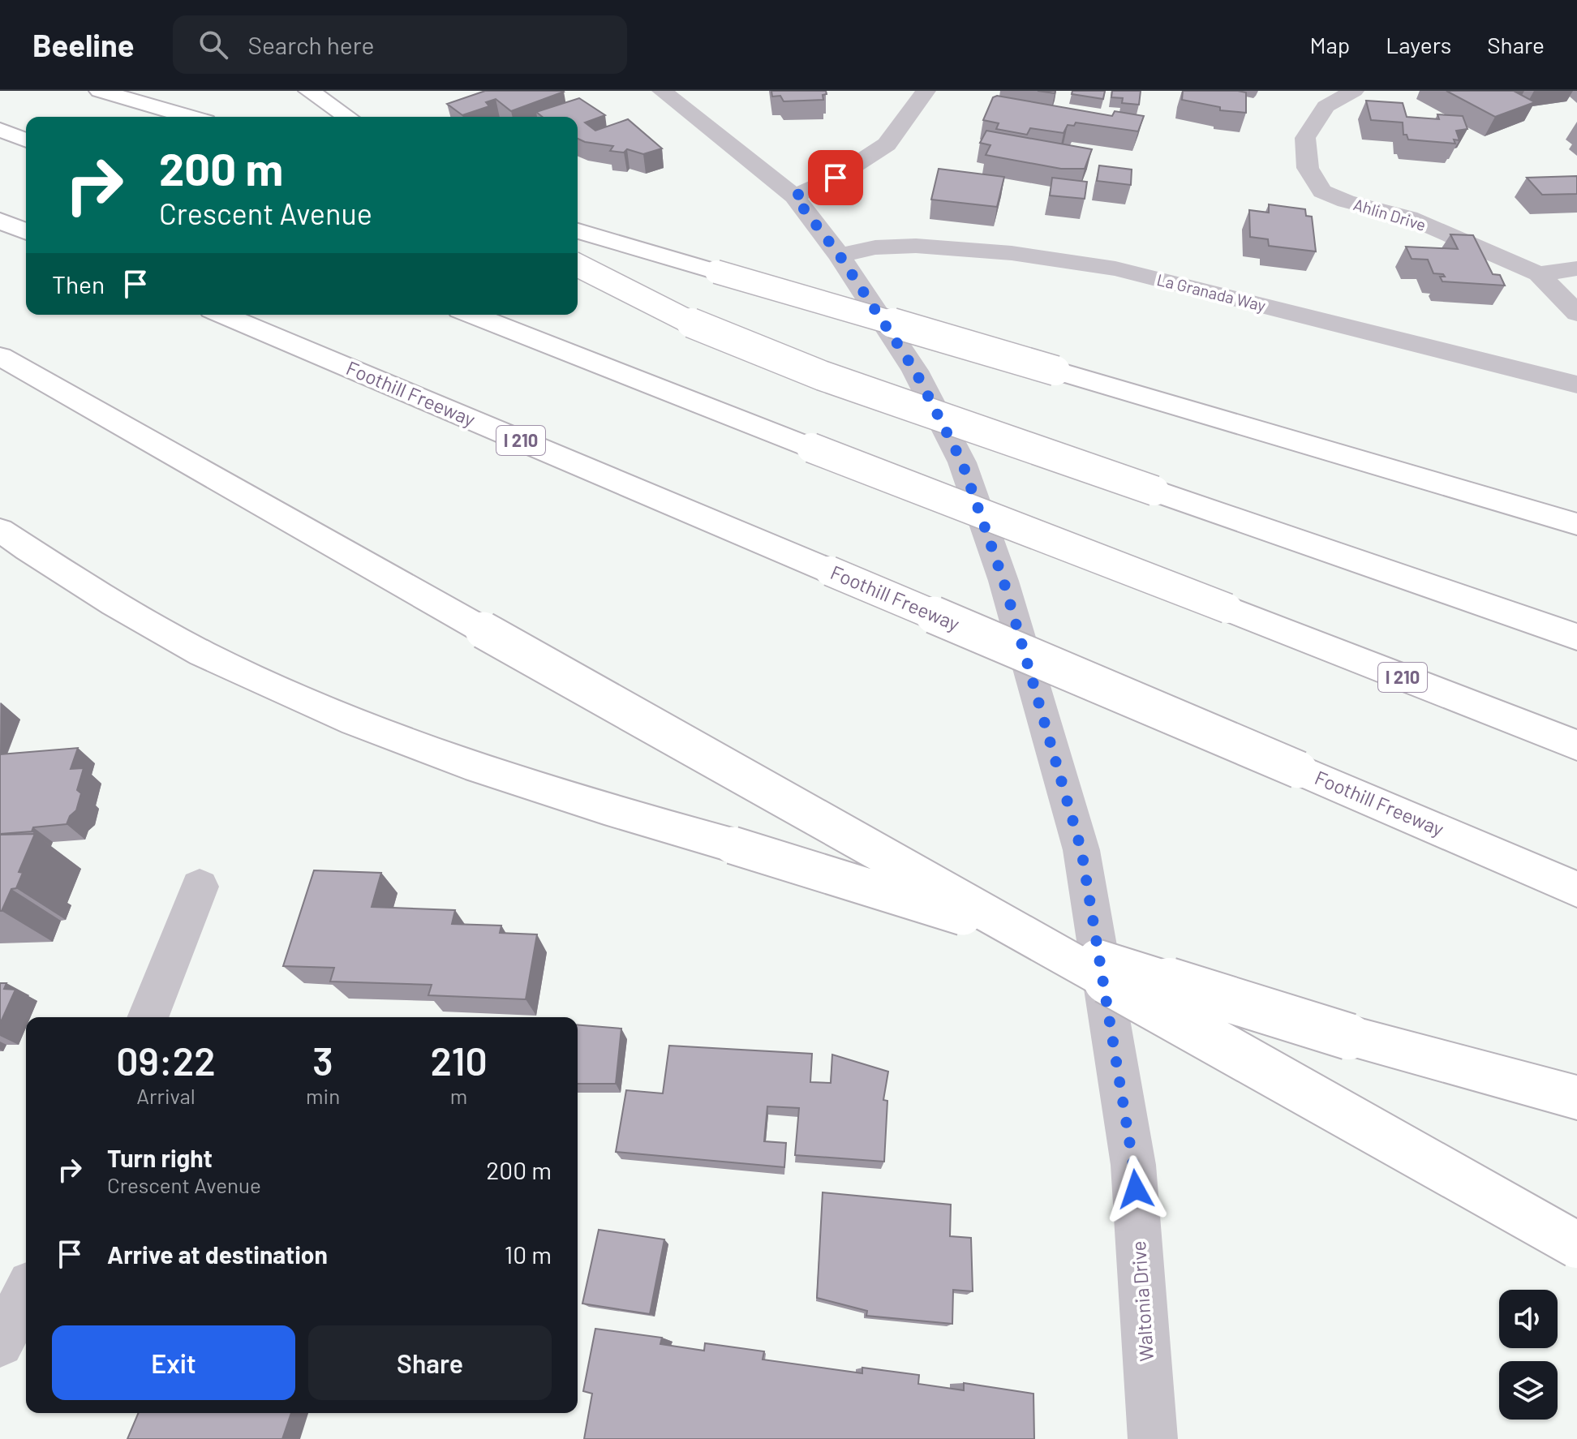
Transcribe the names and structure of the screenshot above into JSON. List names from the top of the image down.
{
  "streets": {
    "highway": ["Foothill Freeway", "I 210"],
    "street": ["Ahlin Drive", "La Granada Way", "Waltonia Drive"]
  },
  "crossings": [
    ["La Granada Way", "Waltonia Drive"]
  ],
  "page": {
    "header": "Beeline",
    "search": "Search here",
    "nav": ["Map", "Layers", "Share"],
    "turn": ["200 m", "Crescent Avenue"],
    "then": "Then",
    "eta": [
      "09:22",
      "Arrival",
      "3",
      "min",
      "210",
      "m"
    ],
    "list": [
      {
        "name": "Turn right",
        "note": "Crescent Avenue",
        "value": "200 m"
      },
      {
        "name": "Arrive at destination",
        "value": "10 m"
      }
    ],
    "buttons": ["Exit", "Share"]
  }
}
